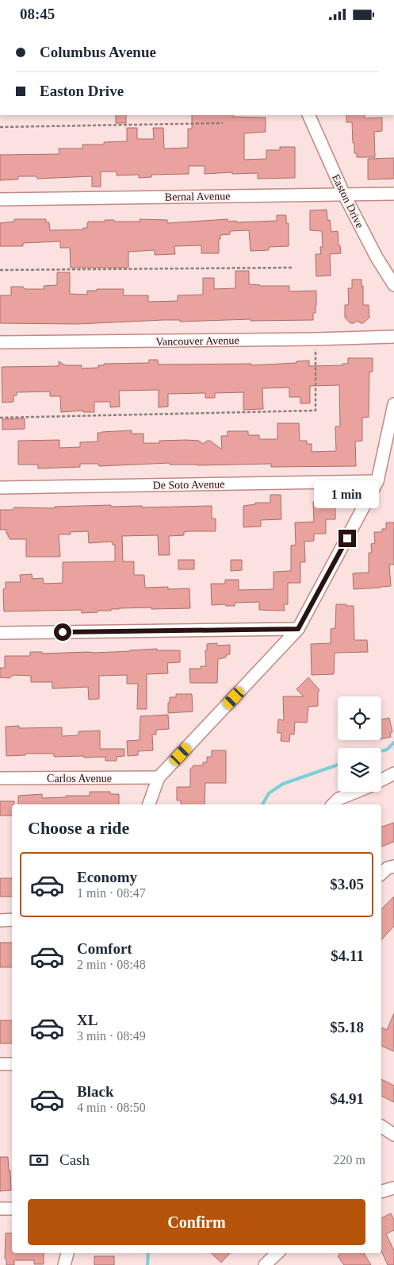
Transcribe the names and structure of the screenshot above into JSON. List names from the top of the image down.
{
  "streets": {
    "street": [
      "Bernal Avenue",
      "Easton Drive",
      "Vancouver Avenue",
      "De Soto Avenue",
      "Carlos Avenue"
    ]
  },
  "crossings": [
    ["Bernal Avenue", "Easton Drive"]
  ],
  "page": {
    "status": "08:45",
    "banner": ["Columbus Avenue", "Easton Drive"],
    "bubble": "1 min",
    "heading": "Choose a ride",
    "list": [
      {
        "name": "Economy",
        "note": "1 min · 08:47",
        "value": "$3.05"
      },
      {
        "name": "Comfort",
        "note": "2 min · 08:48",
        "value": "$4.11"
      },
      {
        "name": "XL",
        "note": "3 min · 08:49",
        "value": "$5.18"
      },
      {
        "name": "Black",
        "note": "4 min · 08:50",
        "value": "$4.91"
      }
    ],
    "pay": ["Cash", "220 m"],
    "buttons": "Confirm"
  }
}
